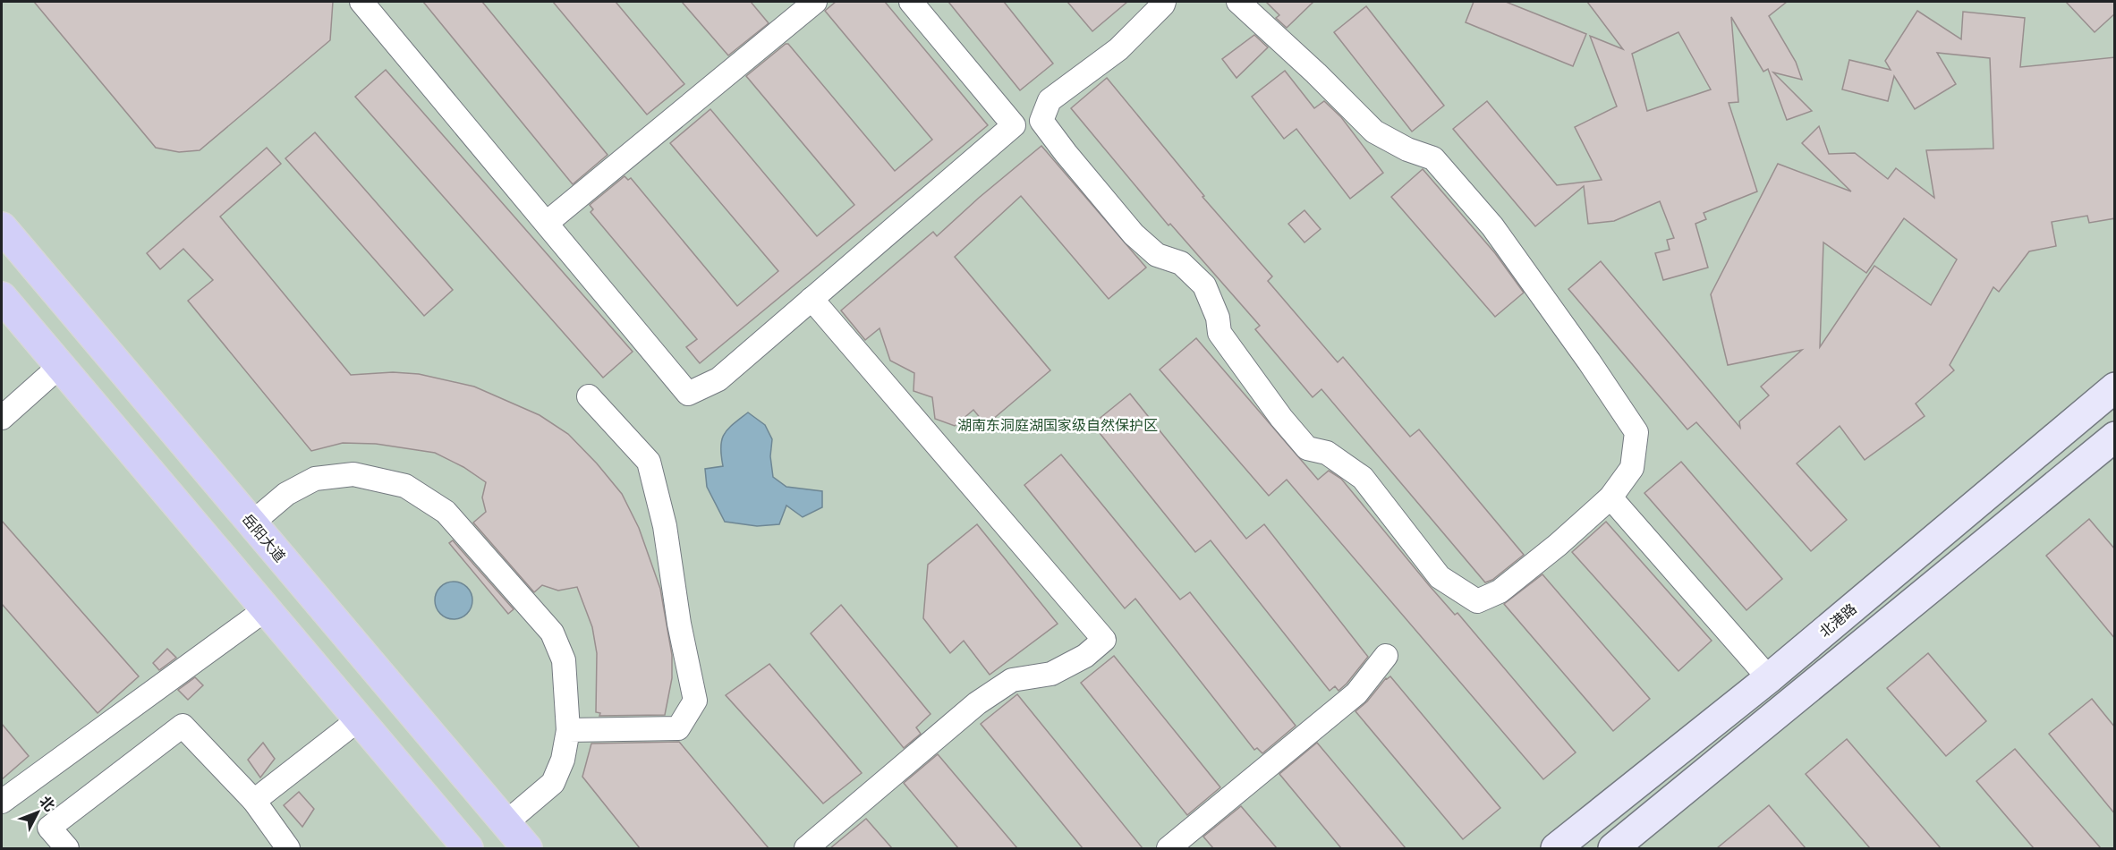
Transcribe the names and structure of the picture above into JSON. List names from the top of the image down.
{
  "streets": {
    "main road": ["岳阳大道", "北港路"]
  },
  "parks": ["湖南东洞庭湖国家级自然保护区"],
  "north": "top right"
}
